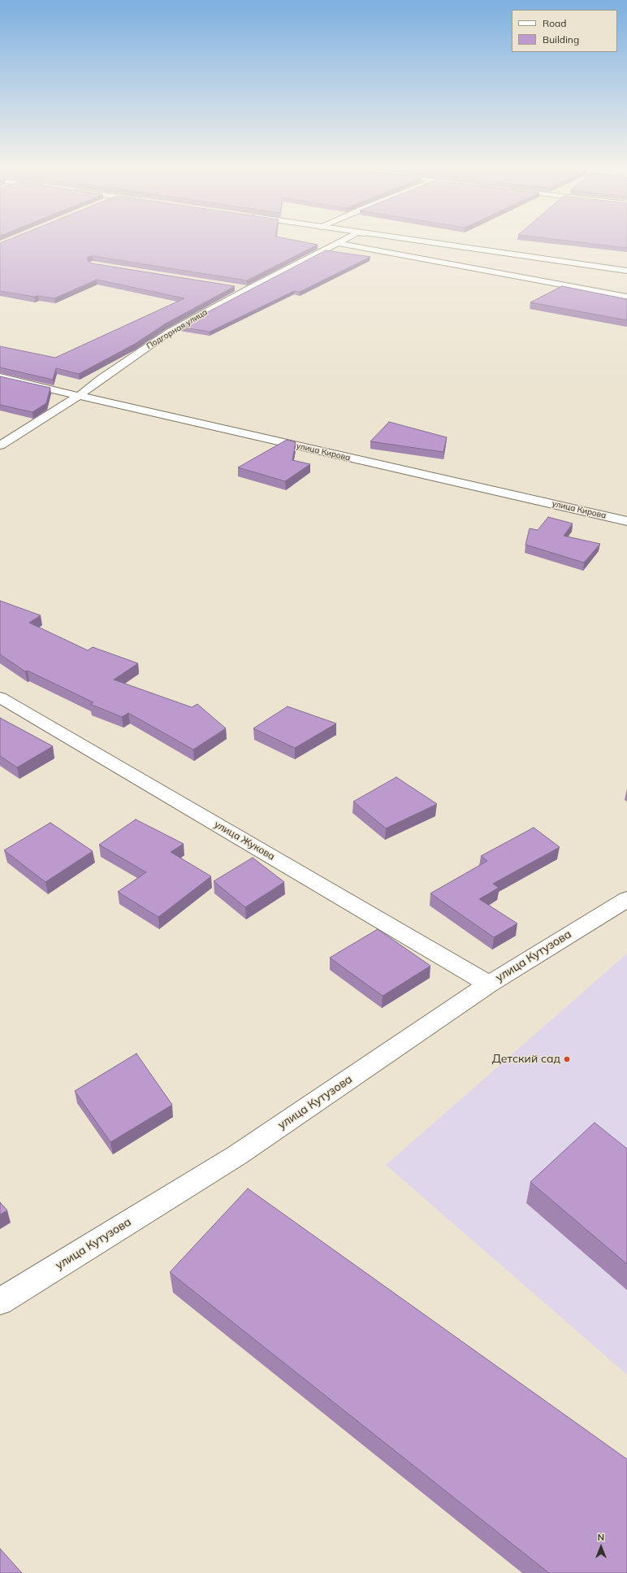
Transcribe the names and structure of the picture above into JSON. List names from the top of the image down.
{
  "streets": {
    "street": [
      "Подгорная улица",
      "улица Кирова",
      "улица Жукова",
      "улица Кутузова"
    ]
  },
  "crossings": [
    ["Подгорная улица", "улица Кирова"],
    ["улица Жукова", "улица Кутузова"]
  ],
  "places": ["Детский сад"],
  "legend": ["Road", "Building"],
  "north": "top"
}
